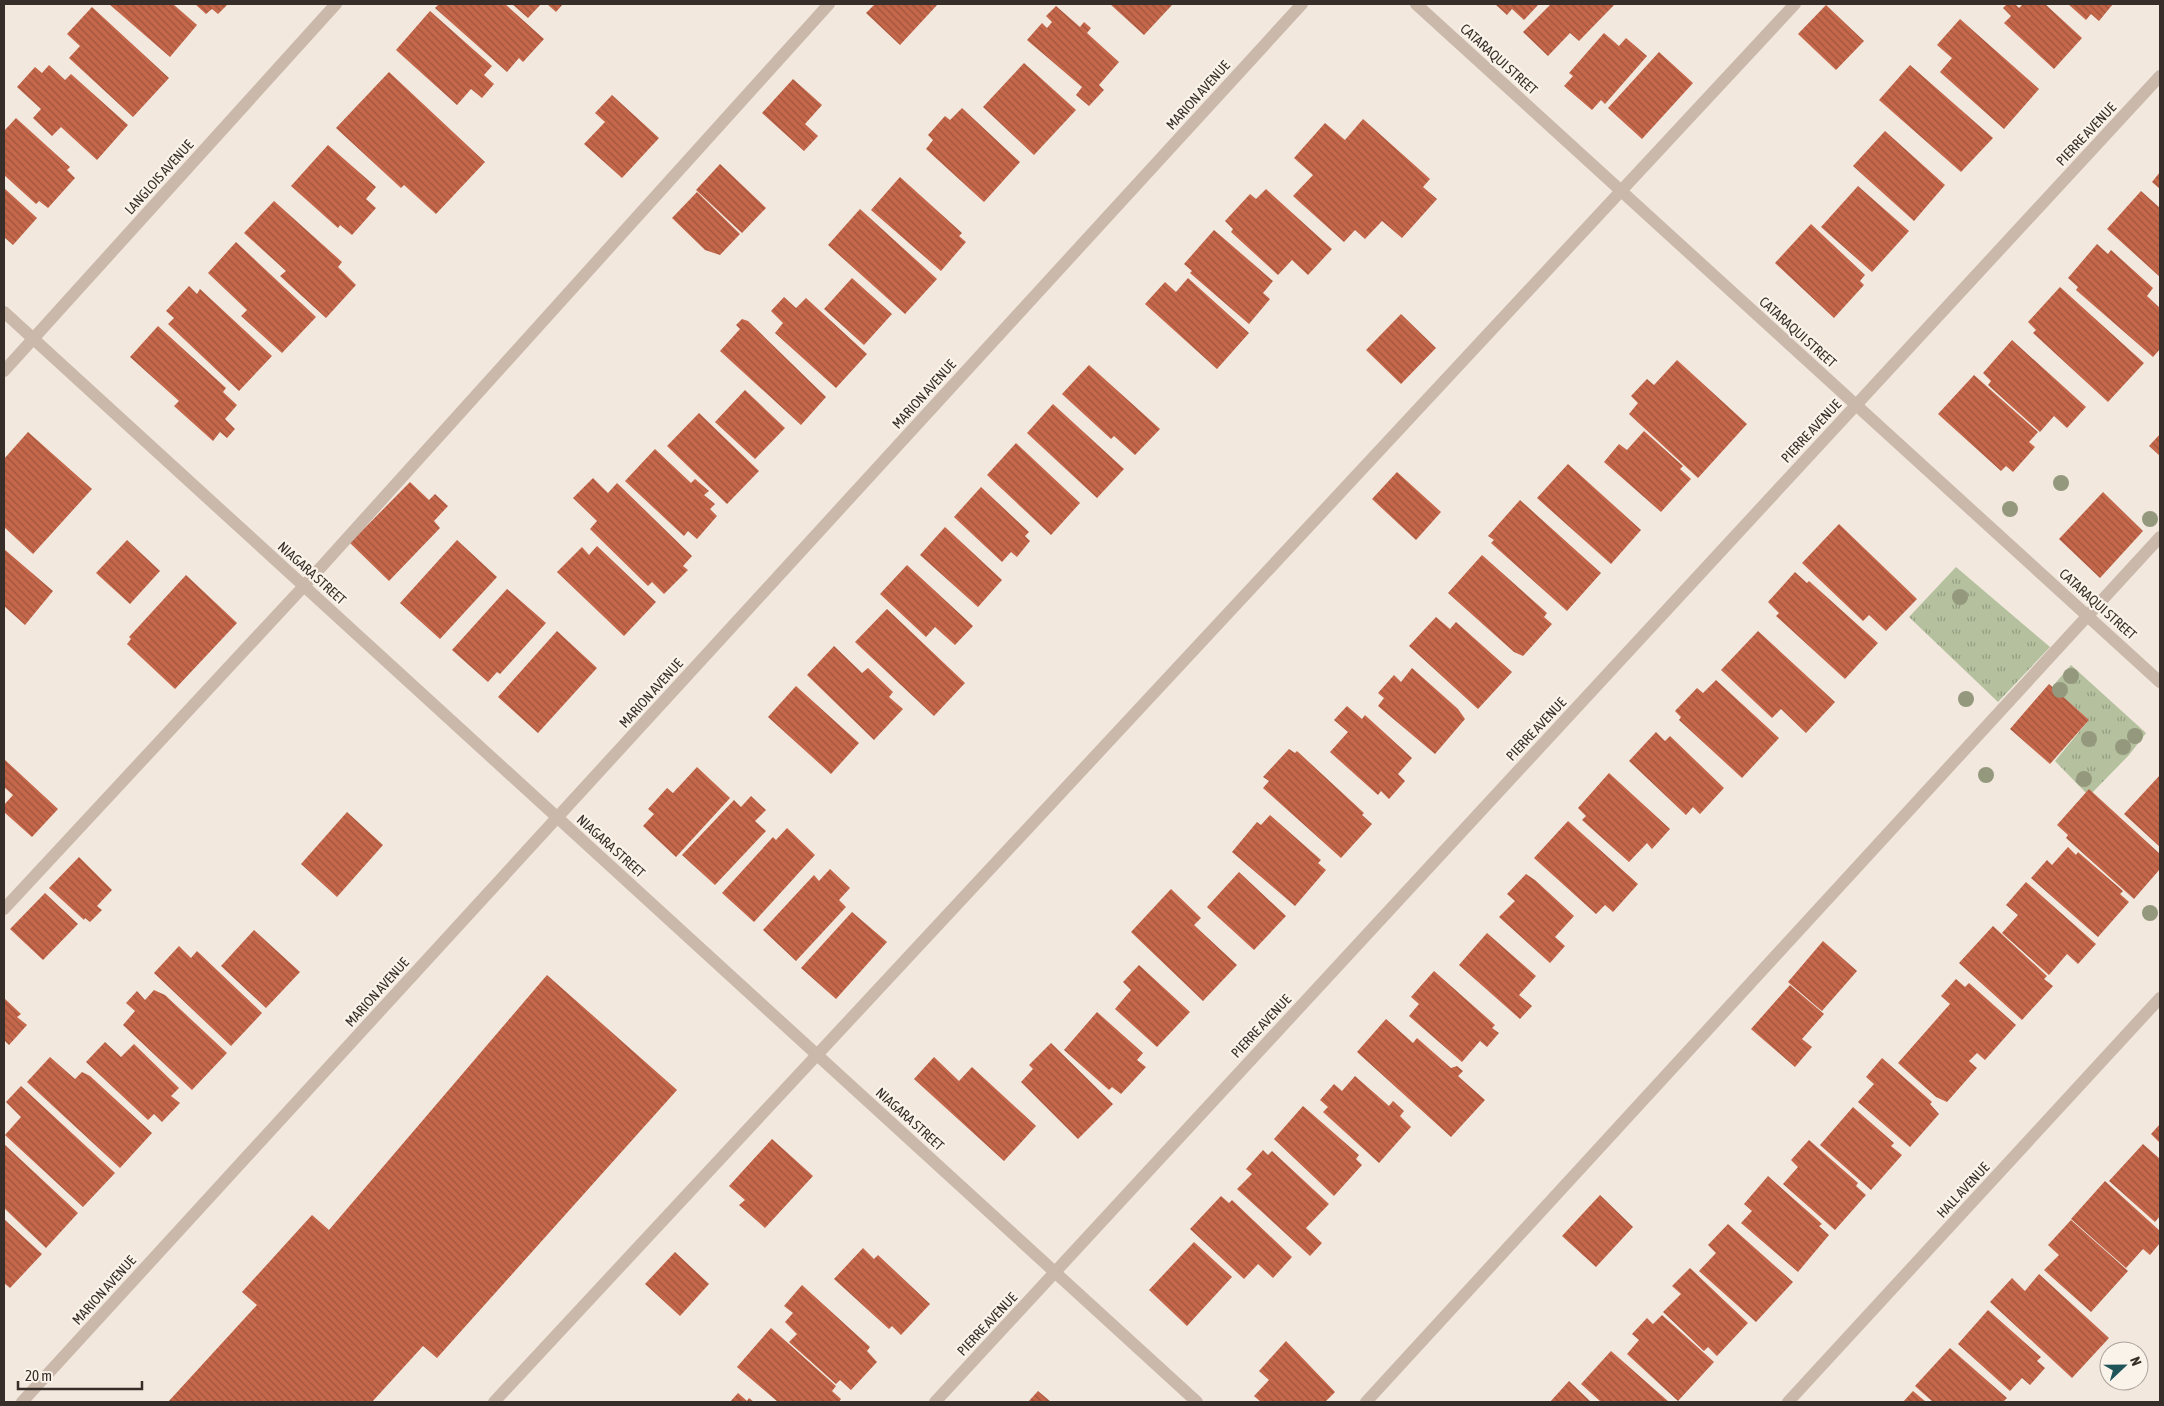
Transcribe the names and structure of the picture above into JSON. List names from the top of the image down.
{
  "streets": {
    "street": [
      "CATARAQUI STREET",
      "MARION AVENUE",
      "PIERRE AVENUE",
      "LANGLOIS AVENUE",
      "NIAGARA STREET",
      "HALL AVENUE"
    ]
  },
  "crossings": [
    ["CATARAQUI STREET", "PIERRE AVENUE"],
    ["MARION AVENUE", "NIAGARA STREET"],
    ["PIERRE AVENUE", "NIAGARA STREET"],
    ["LANGLOIS AVENUE", "NIAGARA STREET"]
  ],
  "scale_bar": "20 m",
  "north": "right"
}
